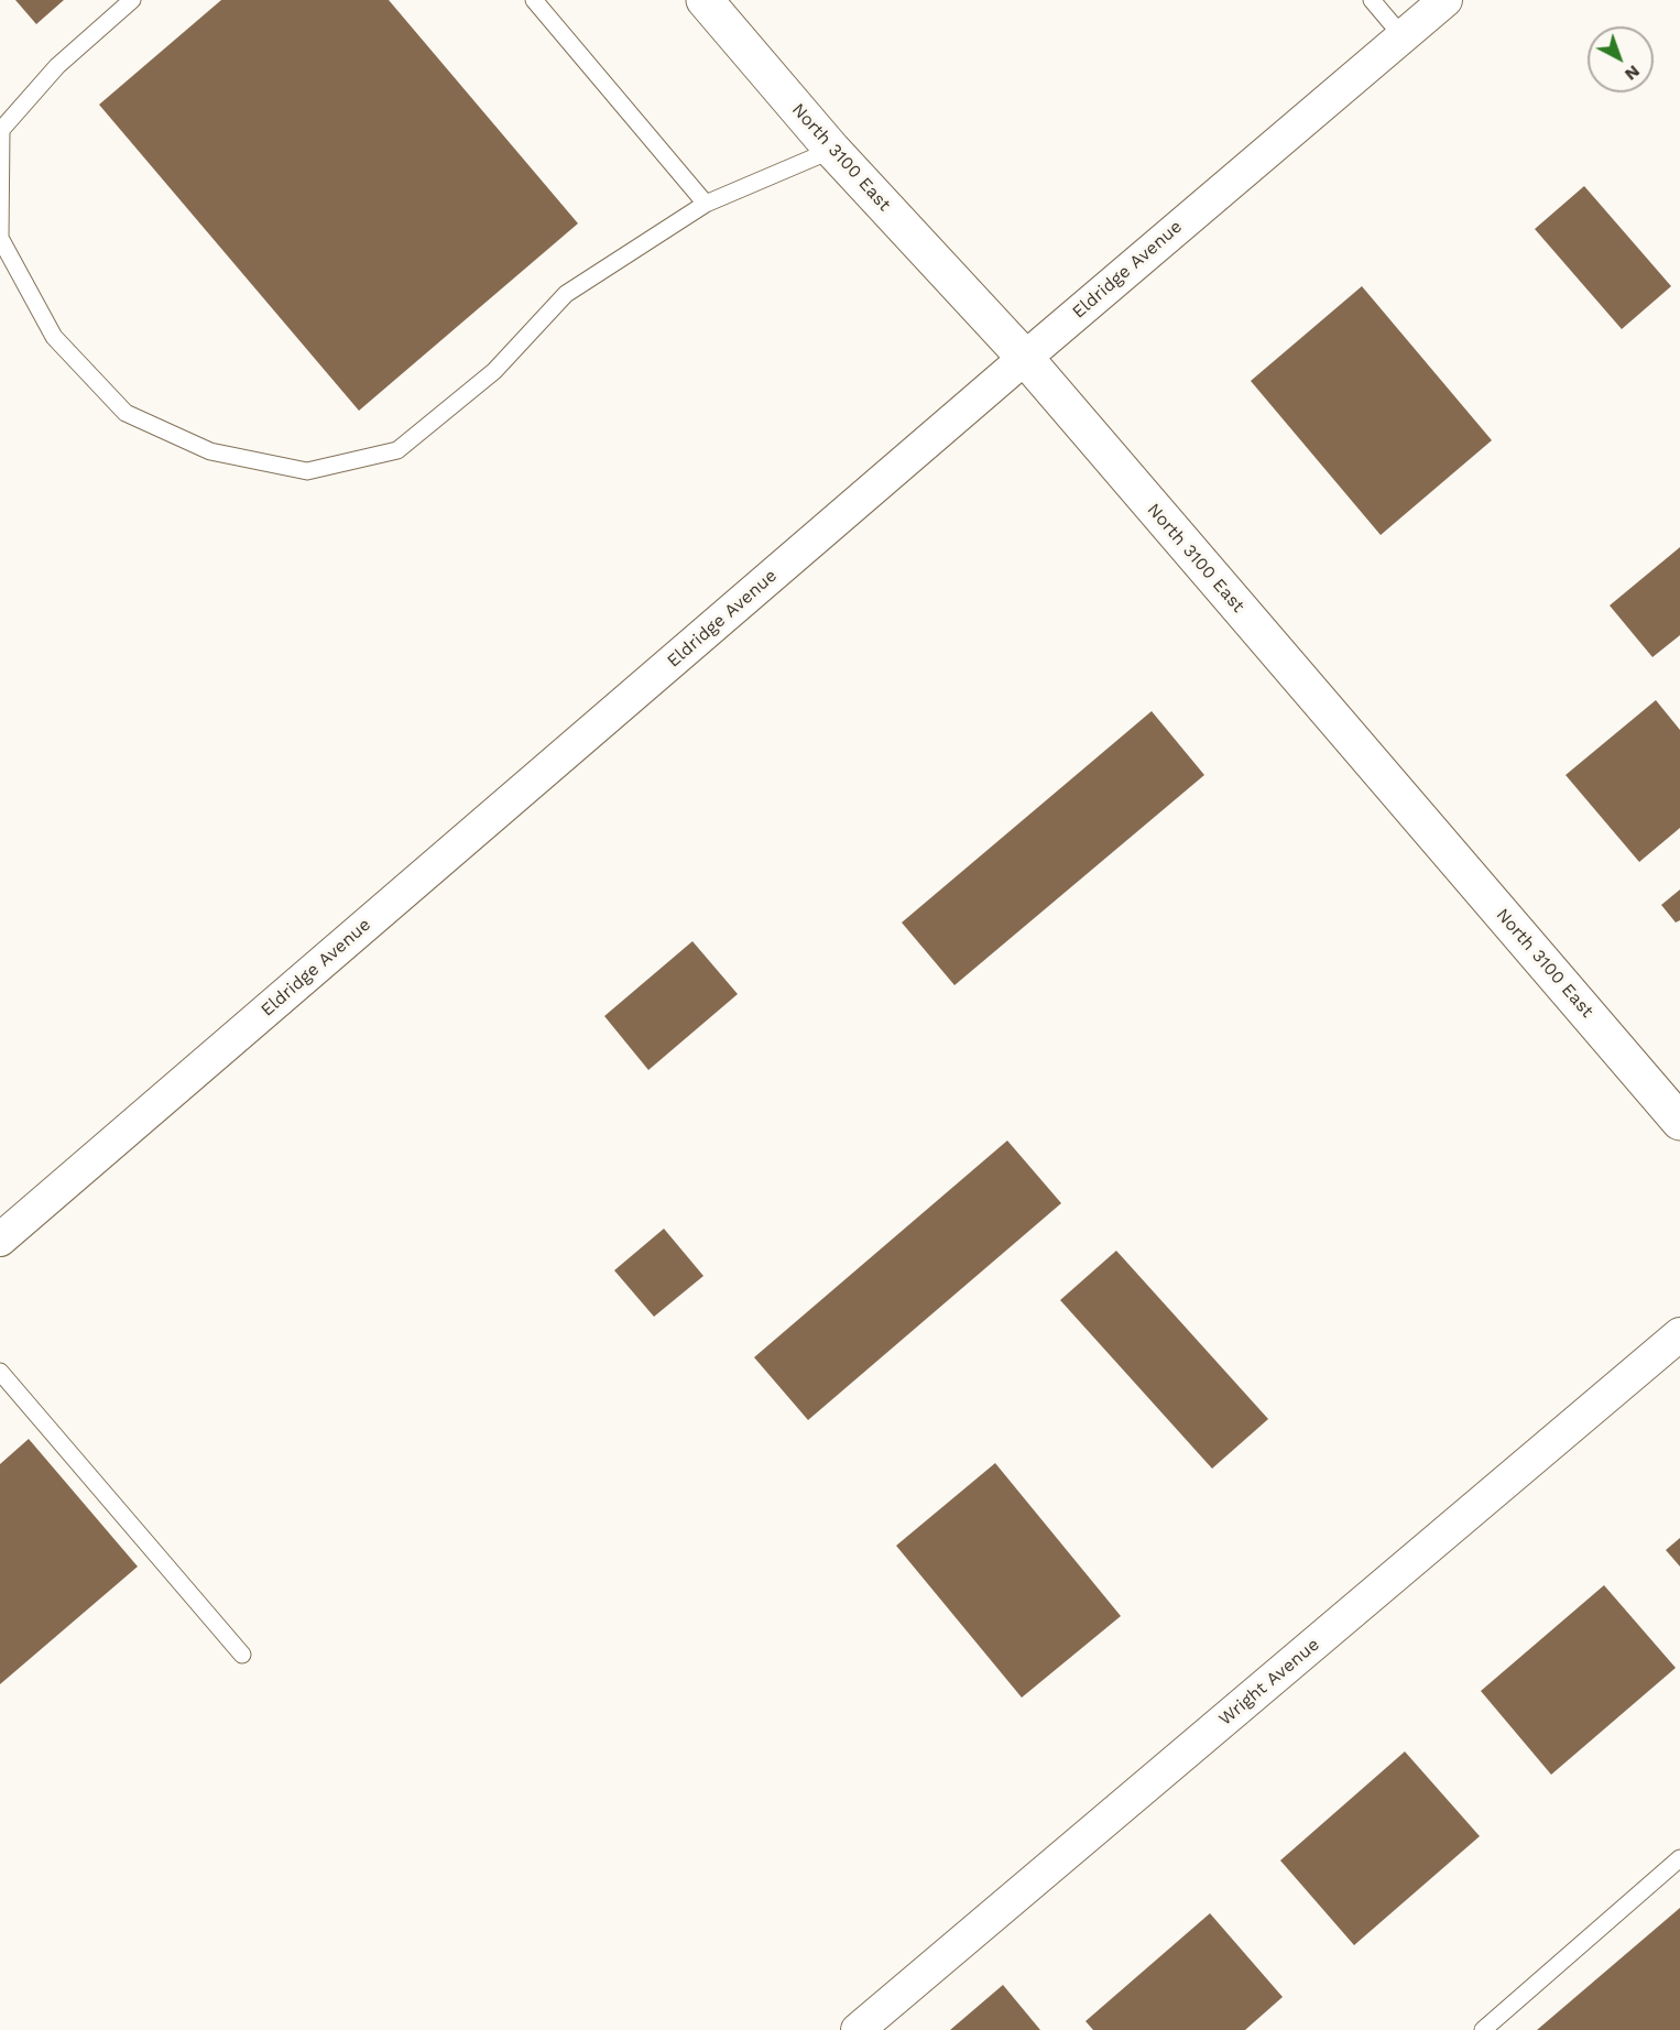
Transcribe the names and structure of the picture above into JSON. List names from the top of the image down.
{
  "streets": {
    "main road": ["North 3100 East"],
    "street": ["Eldridge Avenue", "Wright Avenue"]
  },
  "crossings": [
    ["North 3100 East", "Eldridge Avenue"]
  ],
  "north": "bottom right"
}
